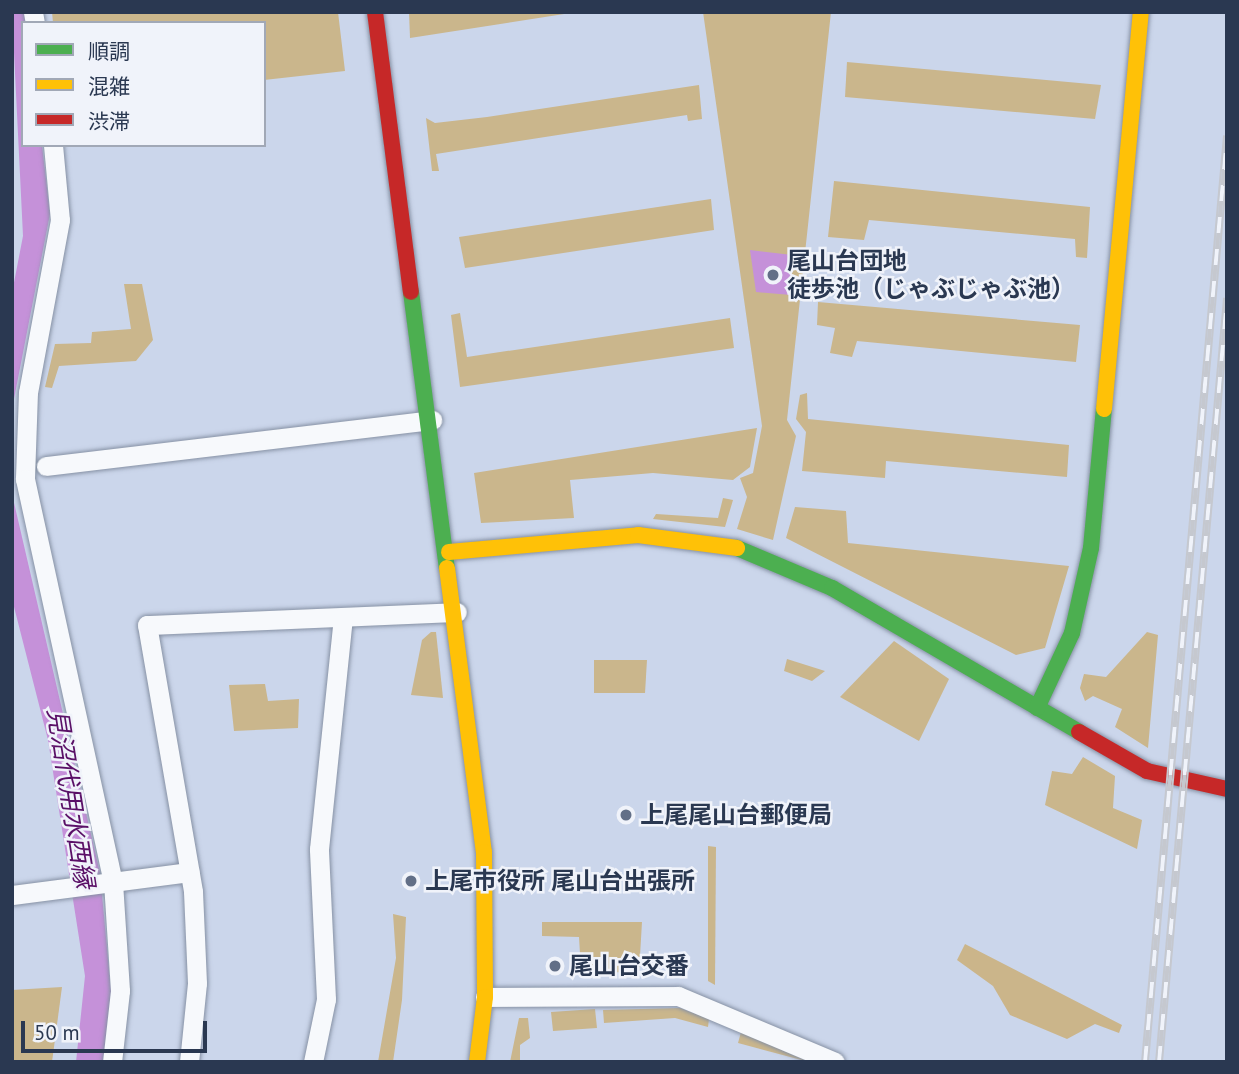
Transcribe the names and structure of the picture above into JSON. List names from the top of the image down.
{
  "water": ["見沼代用水西縁"],
  "places": [
    "尾山台団地 徒歩池（じゃぶじゃぶ池）",
    "上尾尾山台郵便局",
    "上尾市役所 尾山台出張所",
    "尾山台交番"
  ],
  "legend": ["順調", "混雑", "渋滞"],
  "scale_bar": "50 m"
}
